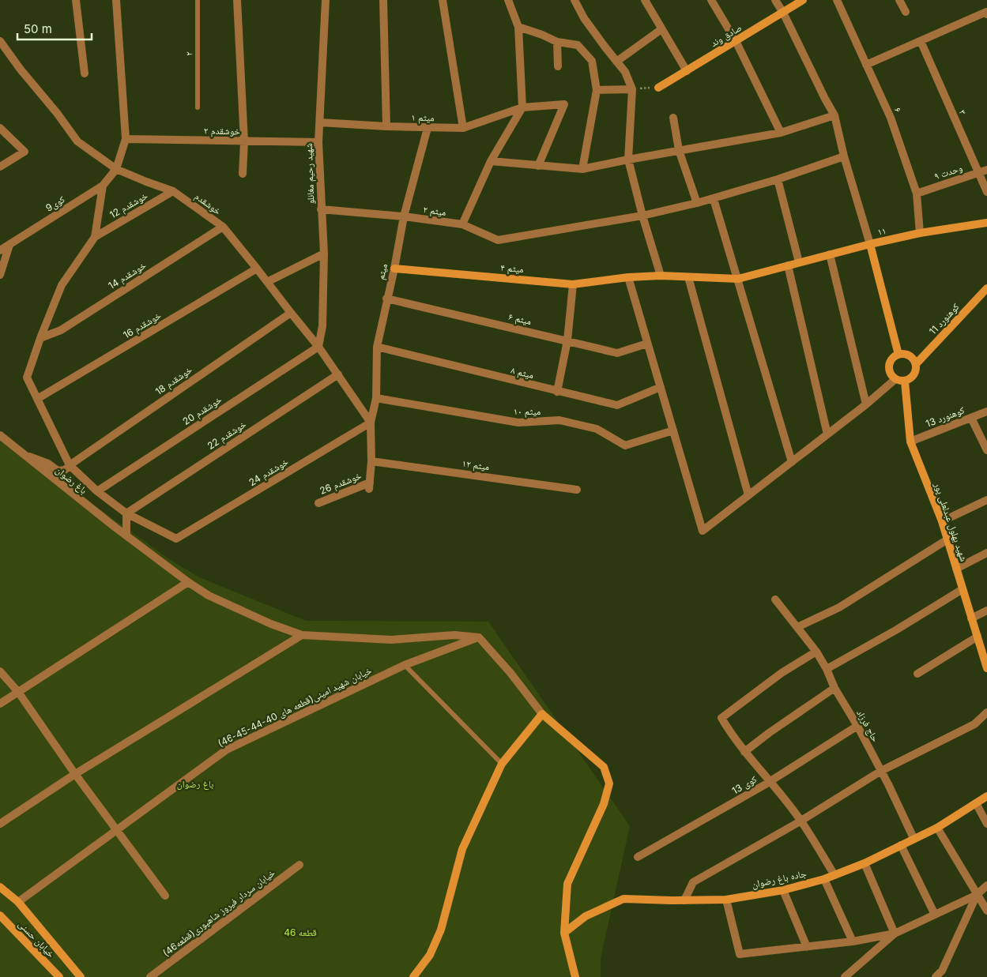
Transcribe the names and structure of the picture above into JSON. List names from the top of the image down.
{
  "streets": {
    "street": [
      "صادق وند",
      "۶",
      "۳",
      "۱ میثم",
      "۲ خوشقدم",
      "۹ وحدت",
      "شهید رحیم مغانلو",
      "کوی9",
      "خوشقدم",
      "خوشقدم 12",
      "۲ میثم",
      "۱۱",
      "۴ میثم",
      "میثم",
      "خوشقدم 14",
      "۶ میثم",
      "کوهنورد 11",
      "خوشقدم 16",
      "۸ میثم",
      "خوشقدم 18",
      "خوشقدم 20",
      "۱۰ میثم",
      "کوهنورد 13",
      "خوشقدم 22",
      "۱۲ میثم",
      "خوشقدم 24",
      "باغ رضوان",
      "خوشقدم 26",
      "شهید بهلول عبدلعلی پور",
      "خیابان شهید امینی(قطعه های 40-44-45-46)",
      "حاج فرزاد",
      "کوی 13",
      "جاده باغ رضوان",
      "خیابان سردار فیروز شاهپوری(قطعه46)",
      "خیابان حسنی"
    ],
    "lane": ["۲"]
  },
  "crossings": [
    ["۶", "۹ وحدت"],
    ["۶", "۱۱"],
    ["۳", "۹ وحدت"],
    ["۱ میثم", "شهید رحیم مغانلو"],
    ["۱ میثم", "میثم"],
    ["۲ خوشقدم", "شهید رحیم مغانلو"],
    ["شهید رحیم مغانلو", "خوشقدم"],
    ["شهید رحیم مغانلو", "۲ میثم"],
    ["شهید رحیم مغانلو", "خوشقدم 20"],
    ["کوی9", "خوشقدم"],
    ["خوشقدم", "خوشقدم 12"],
    ["خوشقدم", "میثم"],
    ["خوشقدم", "خوشقدم 14"],
    ["خوشقدم", "خوشقدم 16"],
    ["خوشقدم", "خوشقدم 18"],
    ["خوشقدم", "خوشقدم 20"],
    ["خوشقدم", "خوشقدم 22"],
    ["خوشقدم", "خوشقدم 24"],
    ["۲ میثم", "میثم"],
    ["۱۱", "۴ میثم"],
    ["۱۱", "کوهنورد 11"],
    ["۱۱", "شهید بهلول عبدلعلی پور"],
    ["۴ میثم", "میثم"],
    ["میثم", "۶ میثم"],
    ["میثم", "۸ میثم"],
    ["میثم", "۱۰ میثم"],
    ["میثم", "۱۲ میثم"],
    ["میثم", "خوشقدم 24"],
    ["میثم", "خوشقدم 26"],
    ["کوهنورد 11", "شهید بهلول عبدلعلی پور"],
    ["کوهنورد 13", "شهید بهلول عبدلعلی پور"],
    ["خوشقدم 22", "خوشقدم 24"],
    ["باغ رضوان", "خیابان شهید امینی(قطعه های 40-44-45-46)"],
    ["حاج فرزاد", "کوی 13"],
    ["حاج فرزاد", "جاده باغ رضوان"]
  ],
  "parks": ["باغ رضوان", "قطعه 46"],
  "scale_bar": "50 m"
}
